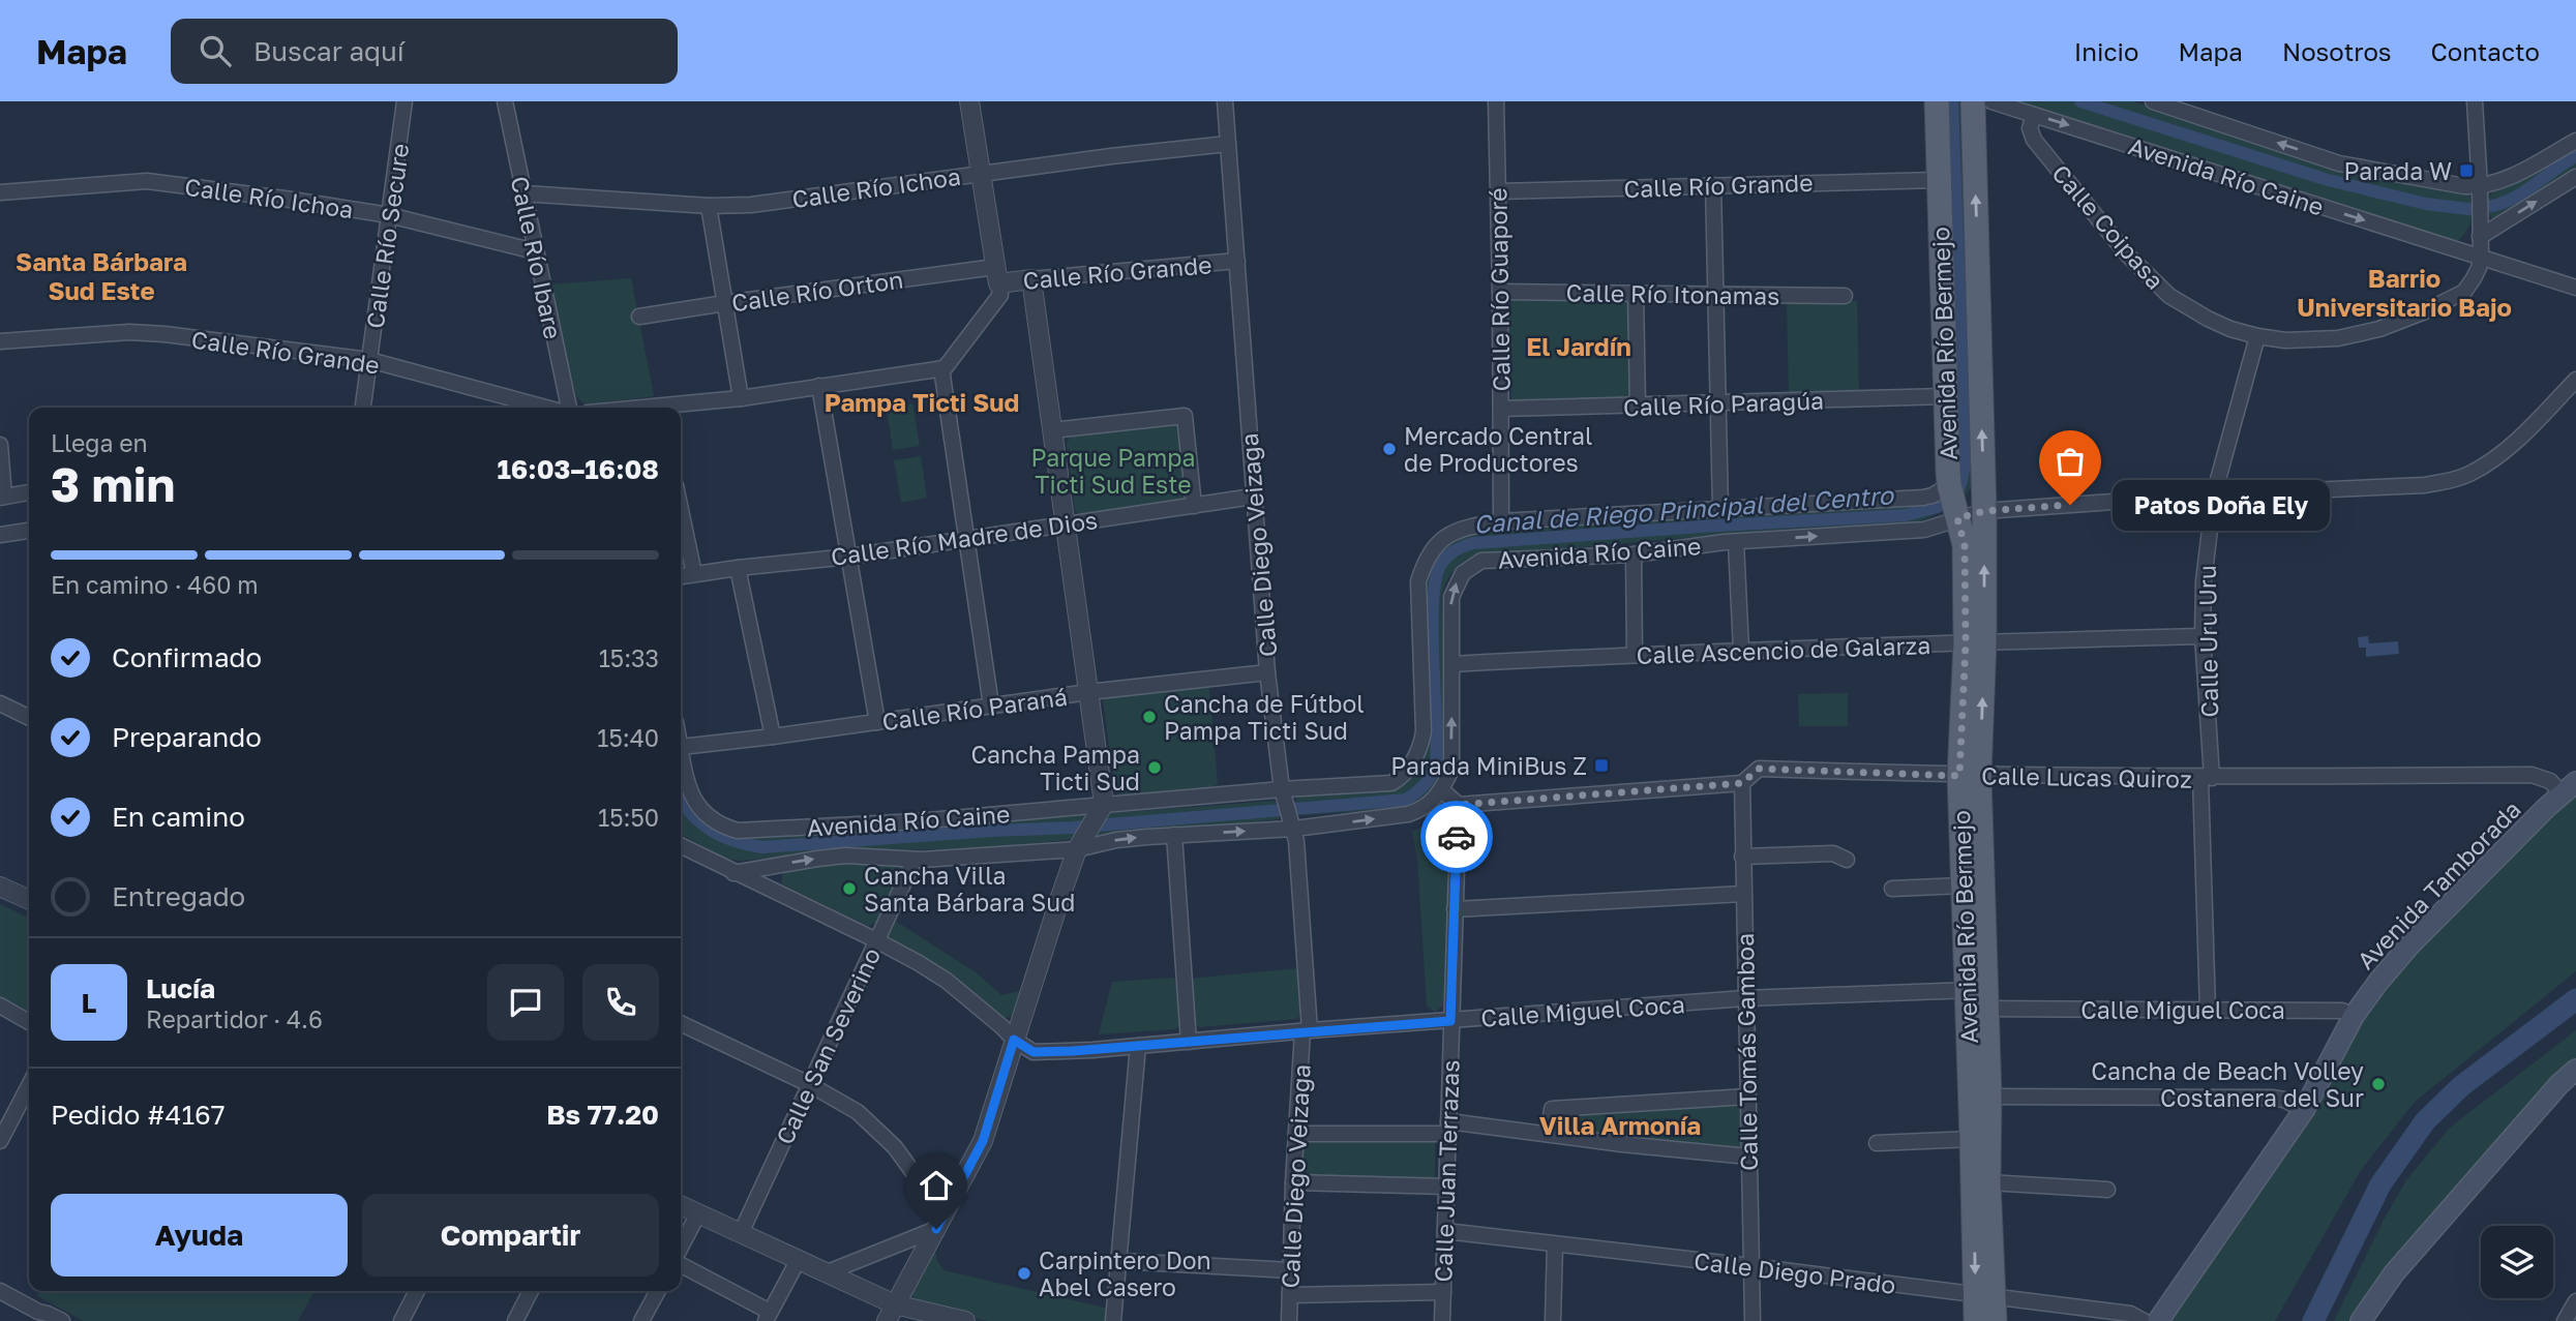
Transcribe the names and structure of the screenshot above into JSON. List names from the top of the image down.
{
  "streets": {
    "main road": ["Avenida Río Bermejo", "Avenida Tamborada"],
    "street": [
      "Avenida Río Caine",
      "Calle Río Grande",
      "Calle Río Ichoa",
      "Calle Coipasa",
      "Calle Río Secure",
      "Calle Río Ibare",
      "Calle Río Guaporé",
      "Calle Río Orton",
      "Calle Río Itonamas",
      "Calle Río Paragúa",
      "Calle Río Madre de Dios",
      "Calle Diego Veizaga",
      "Calle Uru Uru",
      "Calle Ascencio de Galarza",
      "Calle Río Paraná",
      "Calle Lucas Quiroz",
      "Calle Miguel Coca",
      "Calle San Severino",
      "Calle Tomás Gamboa",
      "Calle Juan Terrazas",
      "Calle Diego Prado"
    ]
  },
  "crossings": [
    ["Avenida Río Caine", "Calle Coipasa"],
    ["Avenida Río Caine", "Calle Río Guaporé"],
    ["Avenida Río Caine", "Avenida Río Bermejo"],
    ["Avenida Río Caine", "Calle Diego Veizaga"],
    ["Avenida Río Caine", "Calle Uru Uru"],
    ["Avenida Río Caine", "Calle Ascencio de Galarza"],
    ["Avenida Río Caine", "Calle Río Paraná"],
    ["Avenida Río Caine", "Calle San Severino"],
    ["Calle Río Grande", "Calle Río Secure"],
    ["Calle Río Grande", "Calle Río Guaporé"],
    ["Calle Río Grande", "Calle Río Orton"],
    ["Calle Río Grande", "Avenida Río Bermejo"],
    ["Calle Río Grande", "Calle Diego Veizaga"],
    ["Calle Río Ichoa", "Calle Río Secure"],
    ["Calle Río Ichoa", "Calle Río Ibare"],
    ["Calle Río Ichoa", "Calle Diego Veizaga"],
    ["Calle Coipasa", "Calle Uru Uru"],
    ["Calle Río Guaporé", "Calle Río Itonamas"],
    ["Calle Río Guaporé", "Calle Río Paragúa"],
    ["Avenida Río Bermejo", "Calle Río Paragúa"],
    ["Avenida Río Bermejo", "Calle Ascencio de Galarza"],
    ["Avenida Río Bermejo", "Calle Lucas Quiroz"],
    ["Avenida Río Bermejo", "Calle Miguel Coca"],
    ["Avenida Río Bermejo", "Calle Diego Prado"],
    ["Calle Río Madre de Dios", "Calle Diego Veizaga"],
    ["Calle Diego Veizaga", "Calle Río Paraná"],
    ["Calle Diego Veizaga", "Calle Miguel Coca"],
    ["Calle Uru Uru", "Calle Ascencio de Galarza"],
    ["Calle Uru Uru", "Calle Lucas Quiroz"],
    ["Calle Uru Uru", "Calle Miguel Coca"],
    ["Calle Lucas Quiroz", "Avenida Tamborada"],
    ["Calle Lucas Quiroz", "Calle Tomás Gamboa"],
    ["Calle Lucas Quiroz", "Calle Juan Terrazas"],
    ["Avenida Tamborada", "Calle Miguel Coca"],
    ["Calle Miguel Coca", "Calle Tomás Gamboa"],
    ["Calle Miguel Coca", "Calle Juan Terrazas"],
    ["Calle Tomás Gamboa", "Calle Diego Prado"],
    ["Calle Juan Terrazas", "Calle Diego Prado"]
  ],
  "districts": [
    "Santa Bárbara Sud Este",
    "Barrio Universitario Bajo",
    "El Jardín",
    "Pampa Ticti Sud",
    "Villa Armonía"
  ],
  "water": ["Canal de Riego Principal del Centro"],
  "parks": ["Parque Pampa Ticti Sud Este"],
  "places": {
    "transit": ["Parada W", "Parada MiniBus Z"],
    "other": [
      "Mercado Central de Productores",
      "Patos Doña Ely",
      "Cancha de Fútbol Pampa Ticti Sud",
      "Cancha Pampa Ticti Sud",
      "Cancha Villa Santa Bárbara Sud",
      "Cancha de Beach Volley Costanera del Sur",
      "Carpintero Don Abel Casero"
    ]
  },
  "page": {
    "header": "Mapa",
    "search": "Buscar aquí",
    "nav": [
      "Inicio",
      "Mapa",
      "Nosotros",
      "Contacto"
    ],
    "heading": ["3 min", "Llega en", "16:03–16:08"],
    "panel": [
      "Lucía",
      "Repartidor · 4.6",
      "Pedido #4167",
      "Bs 77.20"
    ],
    "bubble": "Patos Doña Ely",
    "bar": "En camino · 460 m",
    "list": [
      ["Confirmado", "15:33"],
      ["Preparando", "15:40"],
      ["En camino", "15:50"],
      "Entregado"
    ],
    "round": "L",
    "buttons": ["Ayuda", "Compartir"]
  }
}
